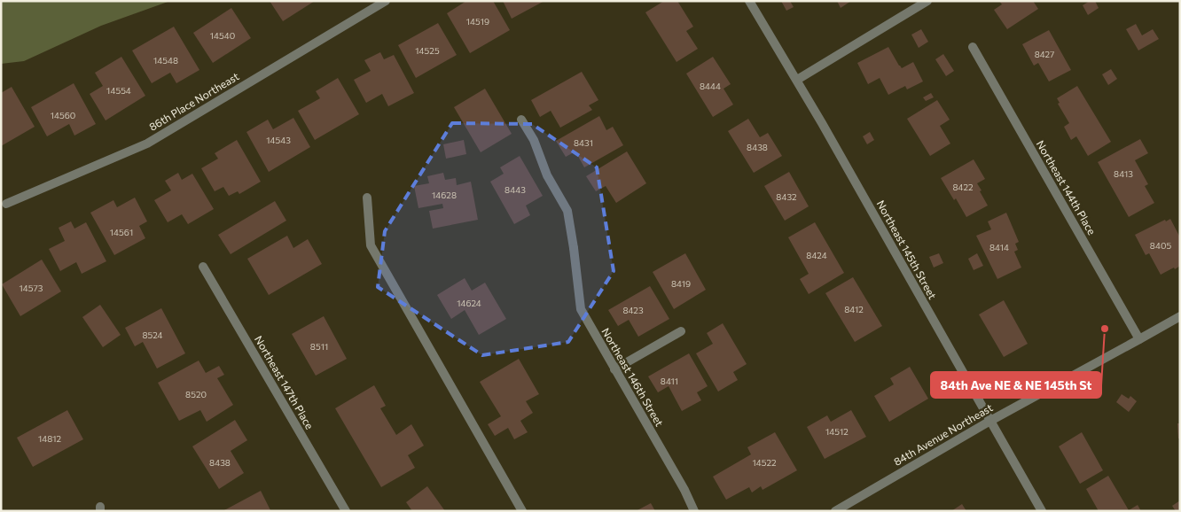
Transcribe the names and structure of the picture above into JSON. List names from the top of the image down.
{
  "streets": {
    "street": [
      "86th Place Northeast",
      "Northeast 144th Place",
      "Northeast 145th Street",
      "Northeast 146th Street",
      "Northeast 147th Place",
      "84th Avenue Northeast"
    ]
  },
  "crossings": [
    ["Northeast 144th Place", "84th Avenue Northeast"],
    ["Northeast 145th Street", "84th Avenue Northeast"]
  ],
  "places": ["84th Ave NE & NE 145th St"],
  "house_numbers": [
    "14519",
    "14540",
    "14525",
    "8427",
    "14548",
    "8444",
    "14554",
    "14560",
    "14543",
    "8431",
    "8438",
    "8413",
    "8422",
    "8443",
    "14628",
    "8432",
    "14561",
    "8405",
    "8414",
    "8424",
    "8419",
    "14573",
    "14624",
    "8412",
    "8423",
    "8524",
    "8511",
    "8411",
    "8520",
    "14512",
    "14812",
    "8438",
    "14522"
  ]
}
